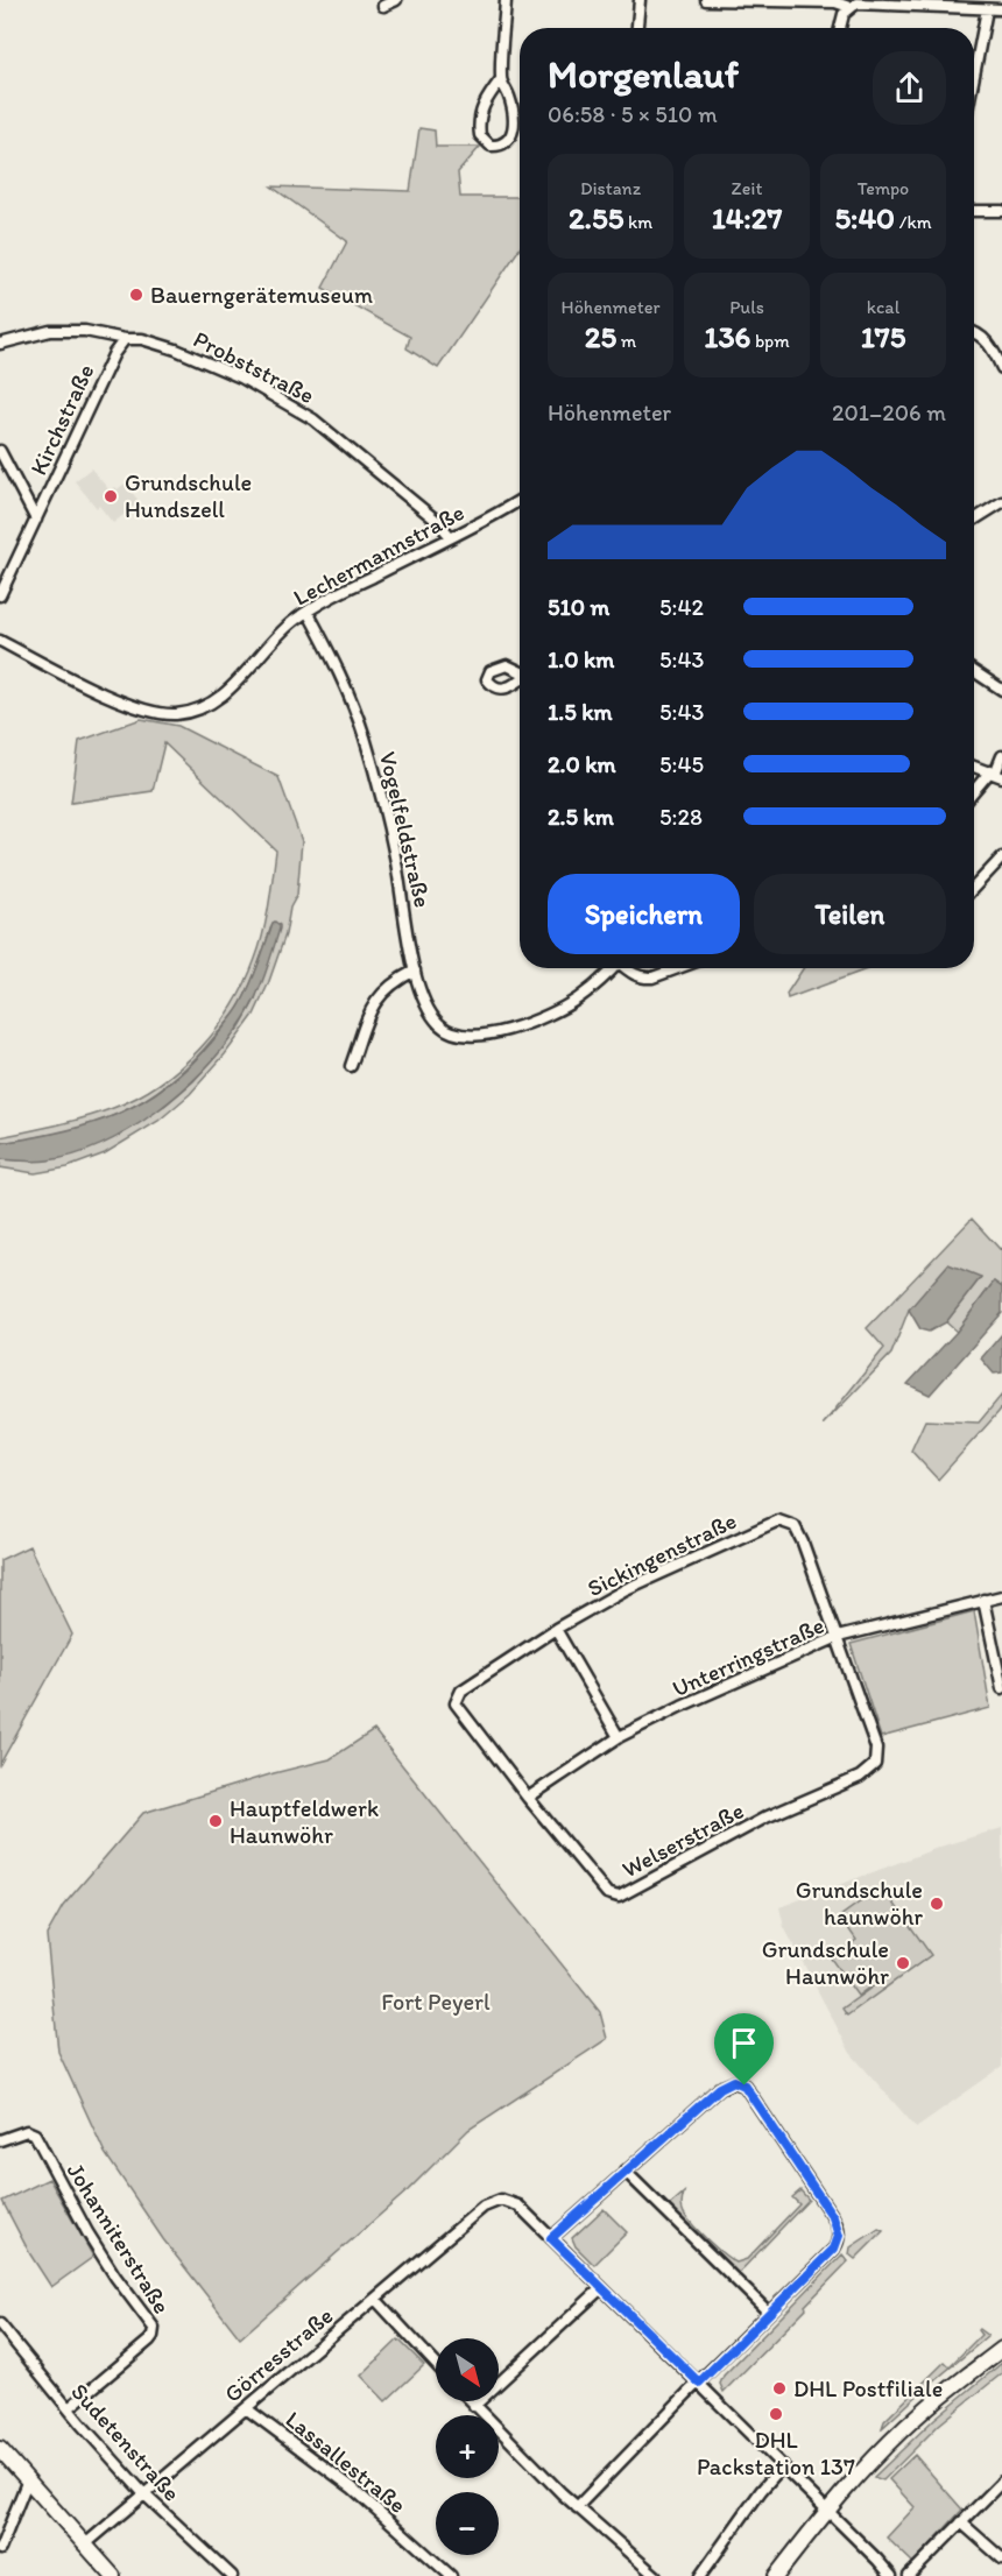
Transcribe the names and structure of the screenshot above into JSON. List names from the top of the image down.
{
  "streets": {
    "street": [
      "Probststraße",
      "Kirchstraße",
      "Lechermannstraße",
      "Vogelfeldstraße",
      "Sickingenstraße",
      "Unterringstraße",
      "Welserstraße",
      "Johanniterstraße",
      "Görresstraße",
      "Sudetenstraße",
      "Lassallestraße"
    ]
  },
  "crossings": [
    ["Probststraße", "Kirchstraße"],
    ["Probststraße", "Lechermannstraße"],
    ["Lechermannstraße", "Vogelfeldstraße"],
    ["Sickingenstraße", "Unterringstraße"],
    ["Sickingenstraße", "Welserstraße"],
    ["Unterringstraße", "Welserstraße"],
    ["Johanniterstraße", "Sudetenstraße"],
    ["Görresstraße", "Sudetenstraße"],
    ["Görresstraße", "Lassallestraße"]
  ],
  "parks": ["Fort Peyerl"],
  "places": [
    "Bauerngerätemuseum",
    "Grundschule Hundszell",
    "Hauptfeldwerk Haunwöhr",
    "Grundschule haunwöhr",
    "Grundschule Haunwöhr",
    "DHL Postfiliale",
    "DHL Packstation 137"
  ],
  "north": "bottom right",
  "page": {
    "heading": ["Morgenlauf", "06:58 · 5 × 510 m"],
    "stats": [
      ["Distanz", "2.55 km"],
      ["Zeit", "14:27"],
      ["Tempo", "5:40 /km"],
      ["Höhenmeter", "25 m"],
      ["Puls", "136 bpm"],
      ["kcal", "175"]
    ],
    "chart": ["Höhenmeter", "201–206 m"],
    "list": [
      {
        "name": "510 m",
        "note": "5:42"
      },
      {
        "name": "1.0 km",
        "note": "5:43"
      },
      {
        "name": "1.5 km",
        "note": "5:43"
      },
      {
        "name": "2.0 km",
        "note": "5:45"
      },
      {
        "name": "2.5 km",
        "note": "5:28"
      }
    ],
    "buttons": ["Speichern", "Teilen"],
    "map_buttons": ["+", "−"]
  }
}
